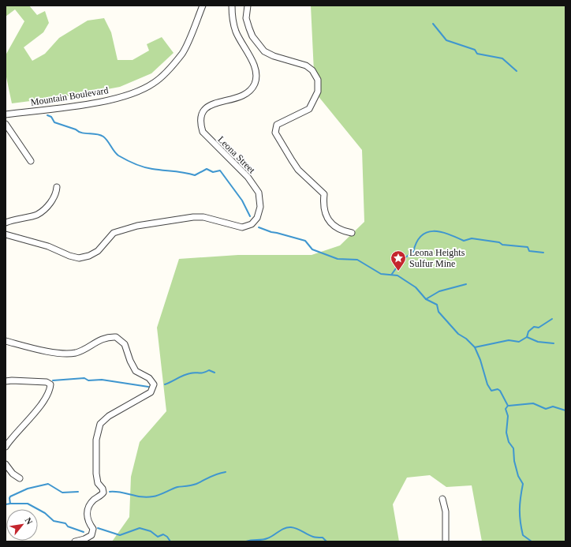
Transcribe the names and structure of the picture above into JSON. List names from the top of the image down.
{
  "streets": {
    "street": ["Mountain Boulevard", "Leona Street"]
  },
  "places": {
    "place": ["Leona Heights Sulfur Mine"]
  },
  "north": "top right"
}
